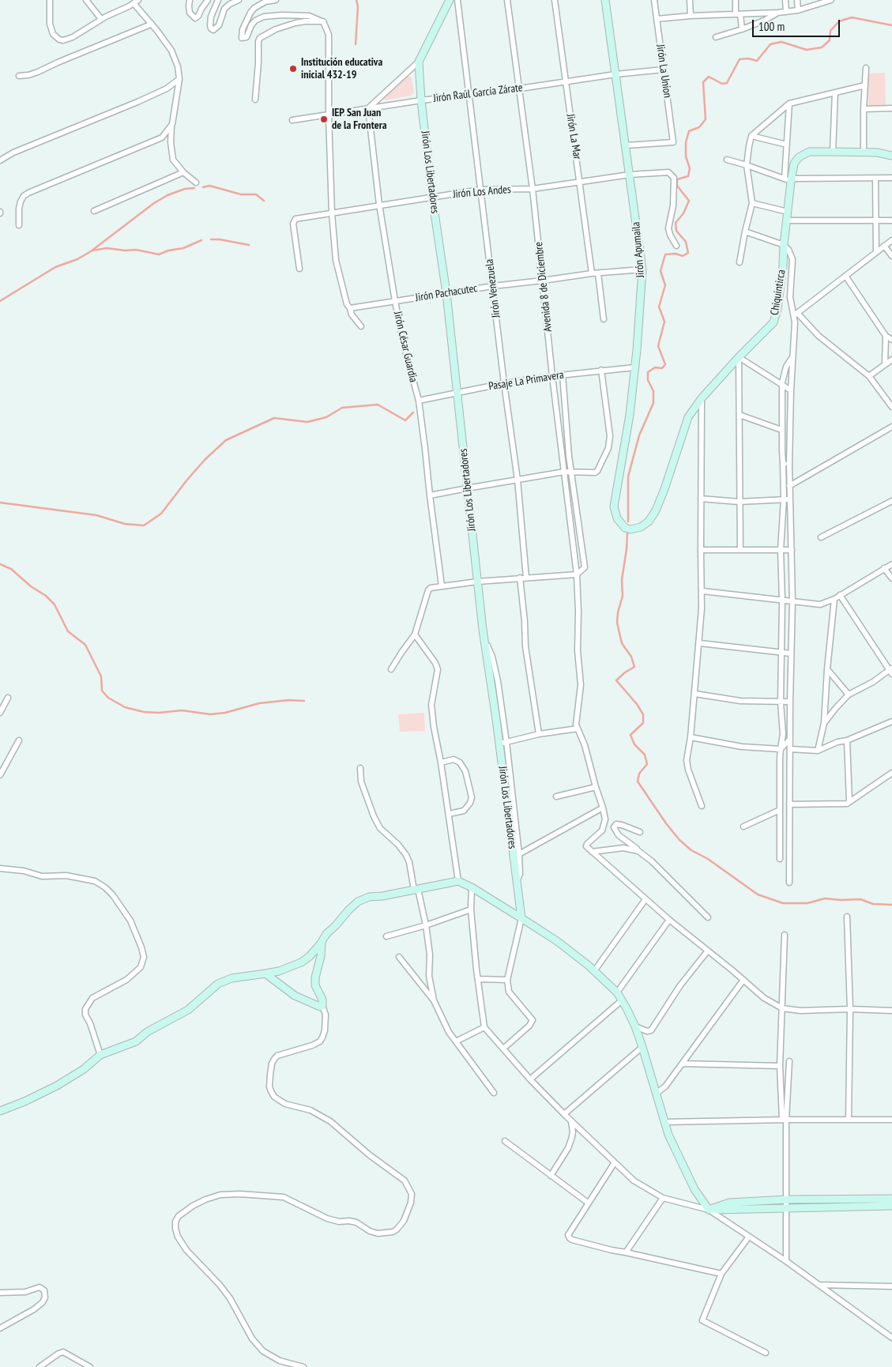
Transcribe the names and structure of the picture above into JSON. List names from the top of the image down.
{
  "streets": {
    "street": [
      "Jirón La Union",
      "Jirón Raúl García Zárate",
      "Jirón La Mar",
      "Jirón Los Libertadores",
      "Jirón Los Andes",
      "Jirón Apumaila",
      "Avenida 8 de Diciembre",
      "Jirón Venezuela",
      "Chiquintirca",
      "Jirón Pachacutec",
      "Jirón César Guardia",
      "Pasaje La Primavera"
    ]
  },
  "crossings": [
    ["Jirón La Union", "Jirón Raúl García Zárate"],
    ["Jirón La Union", "Jirón Apumaila"],
    ["Jirón Raúl García Zárate", "Jirón La Mar"],
    ["Jirón Raúl García Zárate", "Jirón Los Libertadores"],
    ["Jirón Raúl García Zárate", "Jirón Apumaila"],
    ["Jirón Raúl García Zárate", "Avenida 8 de Diciembre"],
    ["Jirón Raúl García Zárate", "Jirón Venezuela"],
    ["Jirón Raúl García Zárate", "Jirón César Guardia"],
    ["Jirón La Mar", "Jirón Los Andes"],
    ["Jirón La Mar", "Jirón Pachacutec"],
    ["Jirón Los Libertadores", "Jirón Los Andes"],
    ["Jirón Los Libertadores", "Jirón Pachacutec"],
    ["Jirón Los Libertadores", "Pasaje La Primavera"],
    ["Jirón Los Andes", "Jirón Apumaila"],
    ["Jirón Los Andes", "Avenida 8 de Diciembre"],
    ["Jirón Los Andes", "Jirón Venezuela"],
    ["Jirón Los Andes", "Jirón César Guardia"],
    ["Jirón Apumaila", "Chiquintirca"],
    ["Jirón Apumaila", "Jirón Pachacutec"],
    ["Jirón Apumaila", "Pasaje La Primavera"],
    ["Avenida 8 de Diciembre", "Jirón Pachacutec"],
    ["Avenida 8 de Diciembre", "Pasaje La Primavera"],
    ["Jirón Venezuela", "Jirón Pachacutec"],
    ["Jirón Venezuela", "Pasaje La Primavera"],
    ["Jirón Pachacutec", "Jirón César Guardia"],
    ["Jirón César Guardia", "Pasaje La Primavera"]
  ],
  "places": ["Institución educativa inicial 432-19", "IEP San Juan de la Frontera"],
  "scale_bar": "100 m"
}
